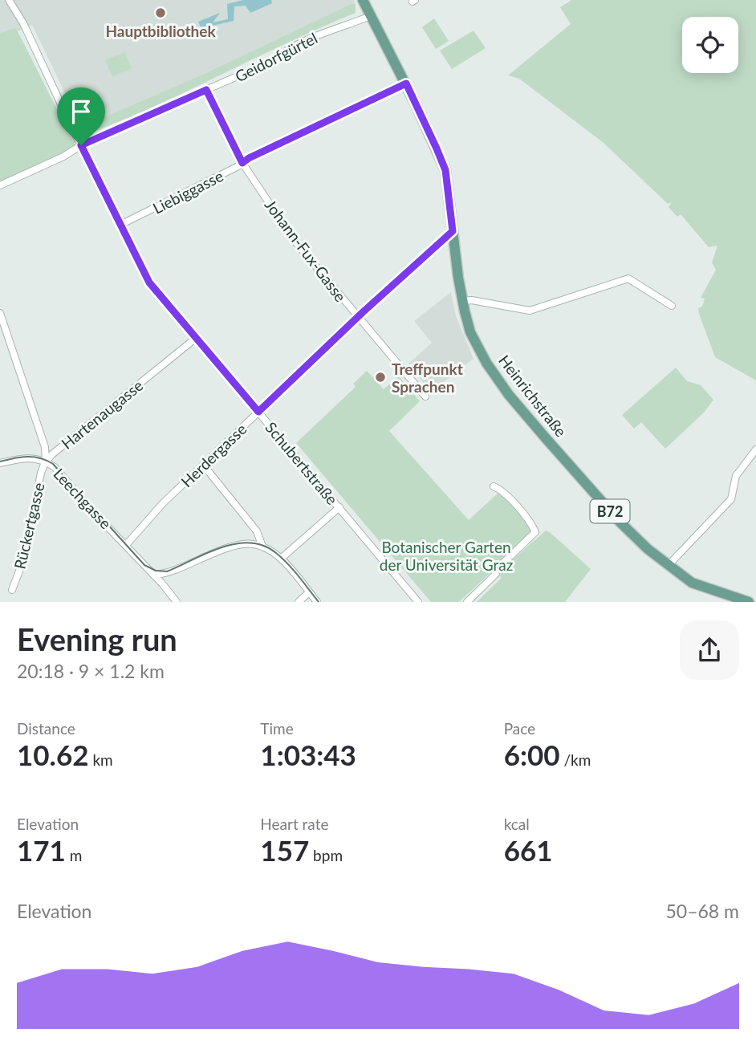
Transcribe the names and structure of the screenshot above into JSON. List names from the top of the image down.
{
  "streets": {
    "main road": ["Heinrichstraße", "B72"],
    "street": [
      "Geidorfgürtel",
      "Liebiggasse",
      "Johann-Fux-Gasse",
      "Hartenaugasse",
      "Herdergasse",
      "Schubertstraße",
      "Leechgasse",
      "Rückertgasse"
    ]
  },
  "crossings": [
    ["Geidorfgürtel", "Johann-Fux-Gasse"],
    ["Geidorfgürtel", "Heinrichstraße"],
    ["Geidorfgürtel", "Schubertstraße"],
    ["Liebiggasse", "Johann-Fux-Gasse"],
    ["Liebiggasse", "Heinrichstraße"],
    ["Liebiggasse", "Schubertstraße"],
    ["Johann-Fux-Gasse", "Herdergasse"],
    ["Heinrichstraße", "Herdergasse"],
    ["Hartenaugasse", "Schubertstraße"],
    ["Hartenaugasse", "Leechgasse"],
    ["Hartenaugasse", "Rückertgasse"],
    ["Herdergasse", "Schubertstraße"],
    ["Herdergasse", "Leechgasse"],
    ["Leechgasse", "Rückertgasse"]
  ],
  "parks": ["Botanischer Garten der Universität Graz"],
  "places": ["Hauptbibliothek", "Treffpunkt Sprachen"],
  "page": {
    "heading": ["Evening run", "20:18 · 9 × 1.2 km"],
    "stats": [
      ["Distance", "10.62 km"],
      ["Time", "1:03:43"],
      ["Pace", "6:00 /km"],
      ["Elevation", "171 m"],
      ["Heart rate", "157 bpm"],
      ["kcal", "661"]
    ],
    "chart": ["Elevation", "50–68 m"]
  }
}
